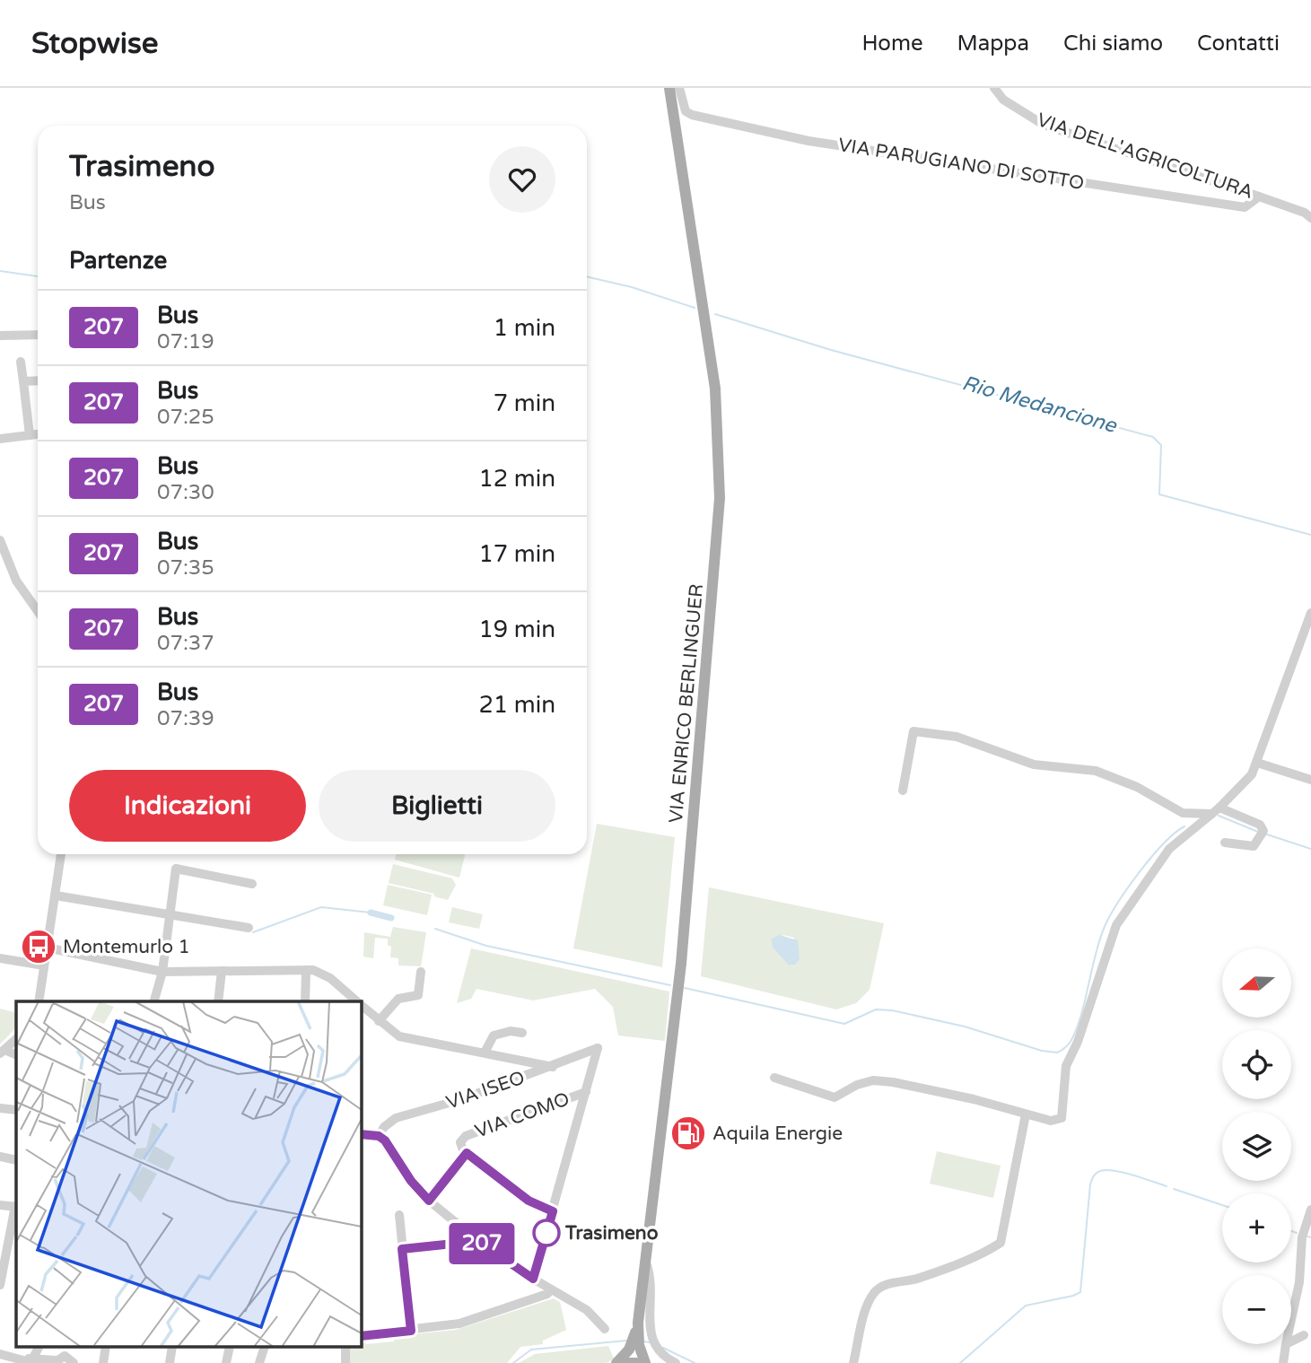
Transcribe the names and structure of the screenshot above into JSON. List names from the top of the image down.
{
  "streets": {
    "main road": ["VIA ENRICO BERLINGUER"],
    "street": [
      "VIA DELL'AGRICOLTURA",
      "VIA PARUGIANO DI SOTTO",
      "VIA ISEO",
      "VIA COMO"
    ]
  },
  "crossings": [
    ["VIA DELL'AGRICOLTURA", "VIA PARUGIANO DI SOTTO"],
    ["VIA ISEO", "VIA COMO"]
  ],
  "water": ["Rio Medancione"],
  "places": {
    "bus stop": ["Montemurlo 1"],
    "fuel station": ["Aquila Energie"],
    "other": ["Trasimeno"]
  },
  "lines": ["bus line 207"],
  "north": "left",
  "page": {
    "header": "Stopwise",
    "nav": [
      "Home",
      "Mappa",
      "Chi siamo",
      "Contatti"
    ],
    "on_map": "207",
    "heading": [
      ["Trasimeno", "Bus"],
      "Partenze"
    ],
    "list": [
      {
        "mark": "207",
        "name": "Bus",
        "note": "07:19",
        "value": "1 min"
      },
      {
        "mark": "207",
        "name": "Bus",
        "note": "07:25",
        "value": "7 min"
      },
      {
        "mark": "207",
        "name": "Bus",
        "note": "07:30",
        "value": "12 min"
      },
      {
        "mark": "207",
        "name": "Bus",
        "note": "07:35",
        "value": "17 min"
      },
      {
        "mark": "207",
        "name": "Bus",
        "note": "07:37",
        "value": "19 min"
      },
      {
        "mark": "207",
        "name": "Bus",
        "note": "07:39",
        "value": "21 min"
      }
    ],
    "buttons": ["Indicazioni", "Biglietti"],
    "map_buttons": ["+", "−"]
  }
}
